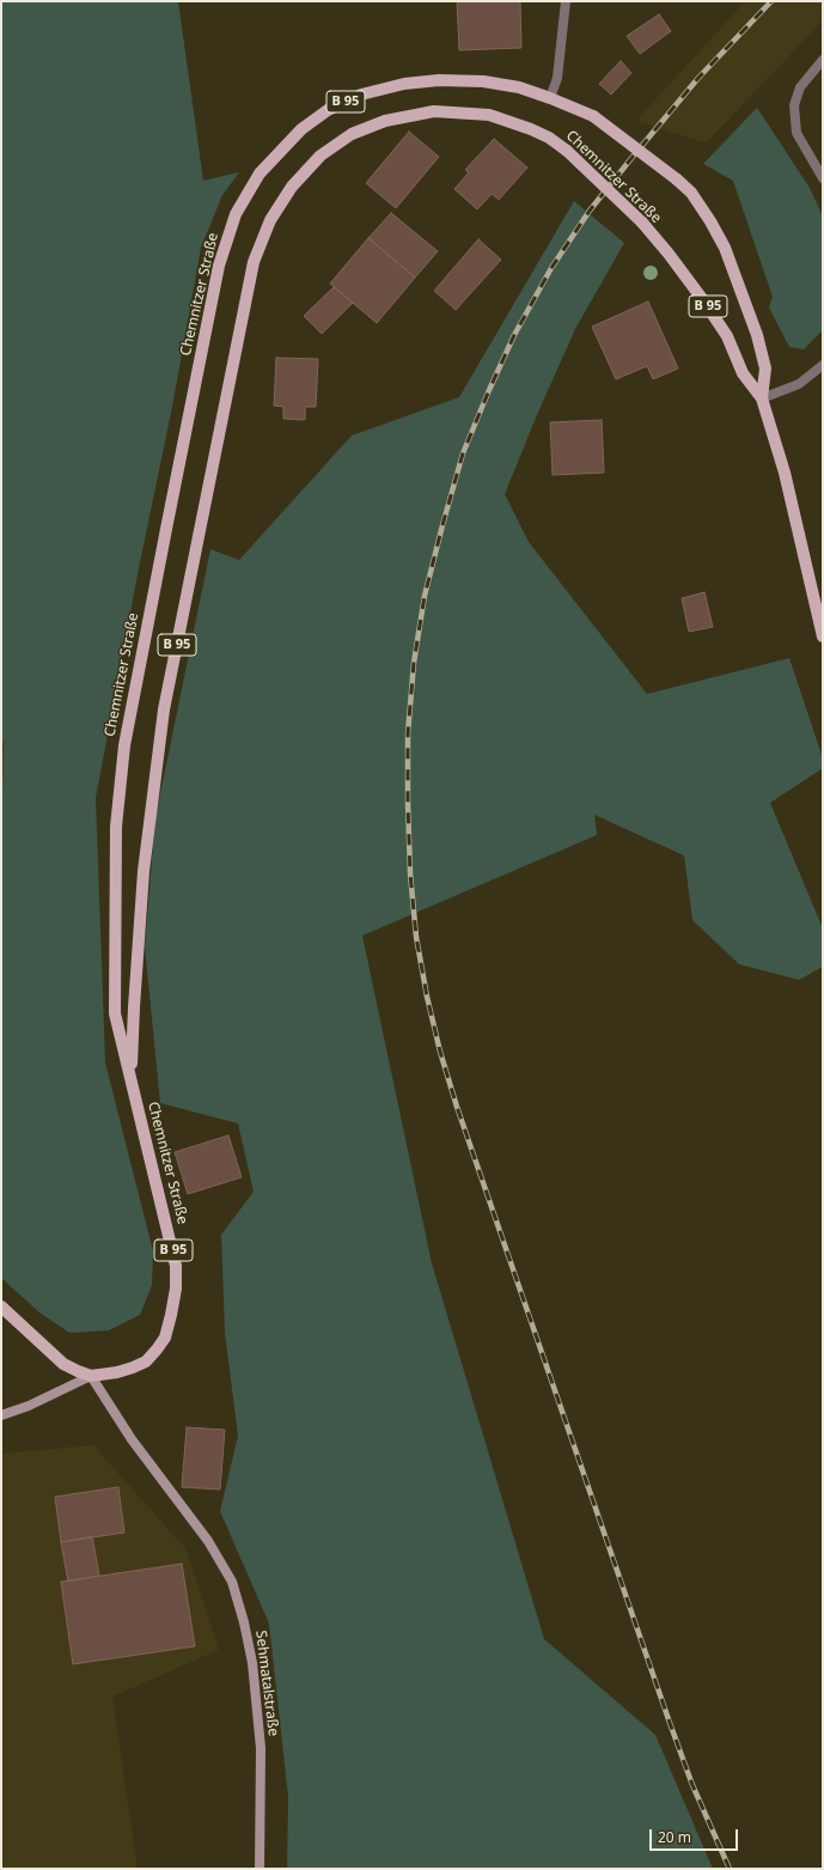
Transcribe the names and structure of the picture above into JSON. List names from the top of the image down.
{
  "streets": {
    "main road": ["B 95", "Chemnitzer Straße", "Sehmatalstraße"]
  },
  "crossings": [
    ["Chemnitzer Straße", "Sehmatalstraße"]
  ],
  "scale_bar": "20 m"
}
